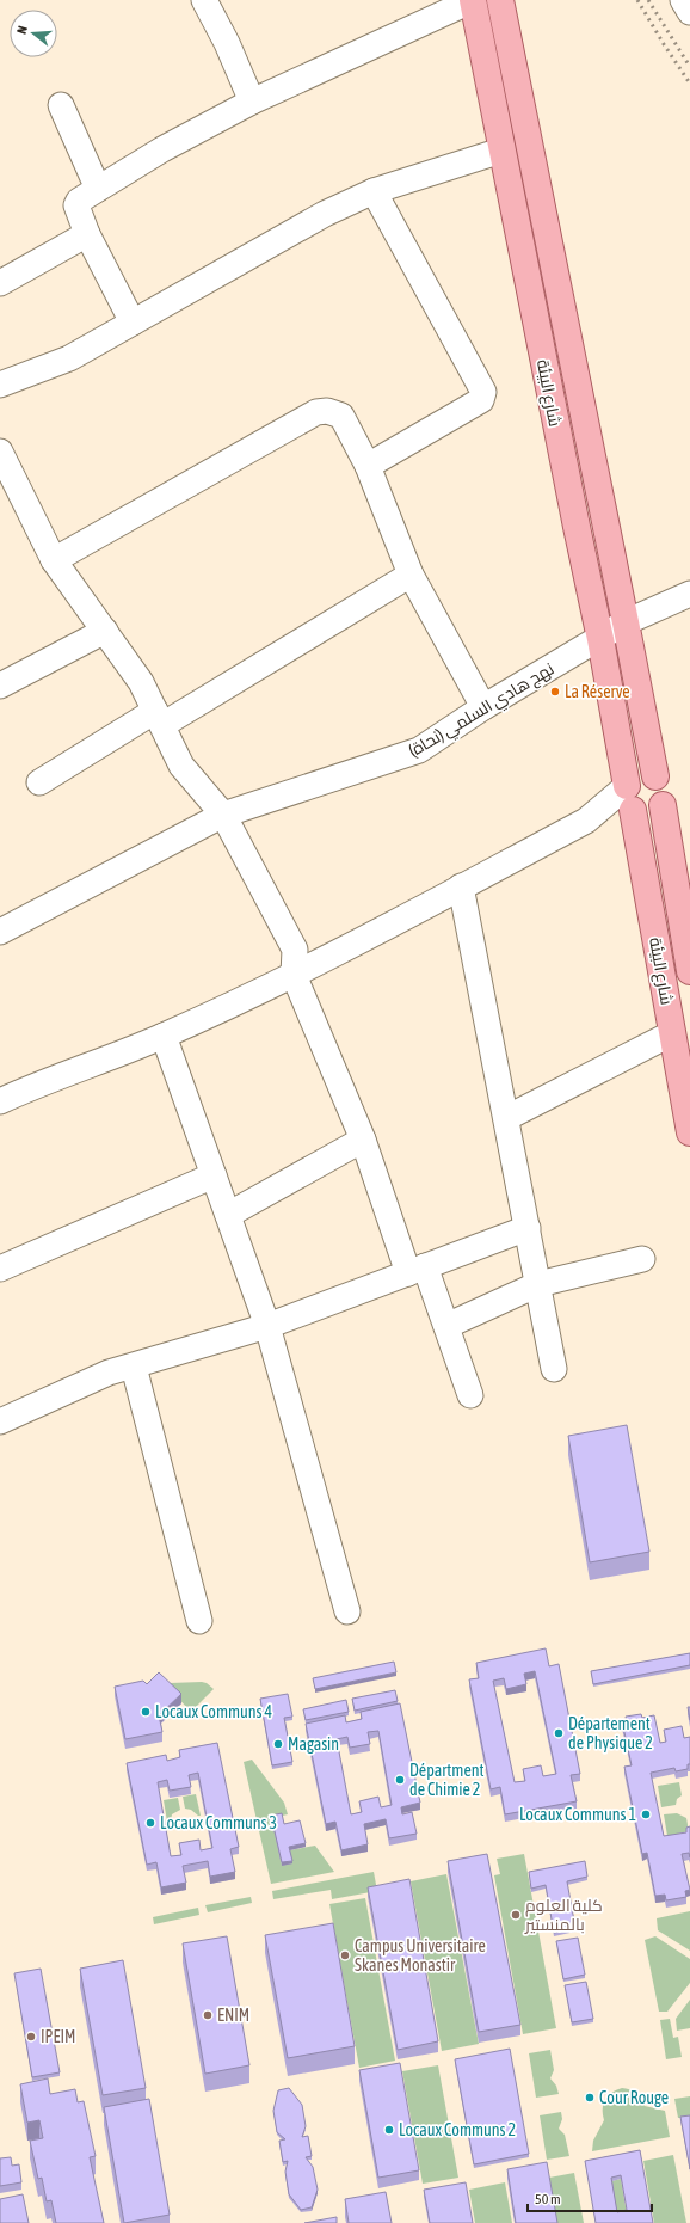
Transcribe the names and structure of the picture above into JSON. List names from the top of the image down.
{
  "streets": {
    "main road": ["شارع البيئة"],
    "street": ["نهج هادي السلمي (نحاة)"]
  },
  "crossings": [
    ["شارع البيئة", "نهج هادي السلمي (نحاة)"]
  ],
  "places": [
    "La Réserve",
    "Locaux Communs 4",
    "Département de Physique 2",
    "Magasin",
    "Départment de Chimie 2",
    "Locaux Communs 1",
    "Locaux Communs 3",
    "كلية العلوم بالمنستير",
    "Campus Universitaire Skanes Monastir",
    "ENIM",
    "IPEIM",
    "Cour Rouge",
    "Locaux Communs 2"
  ],
  "scale_bar": "50 m",
  "north": "left"
}
